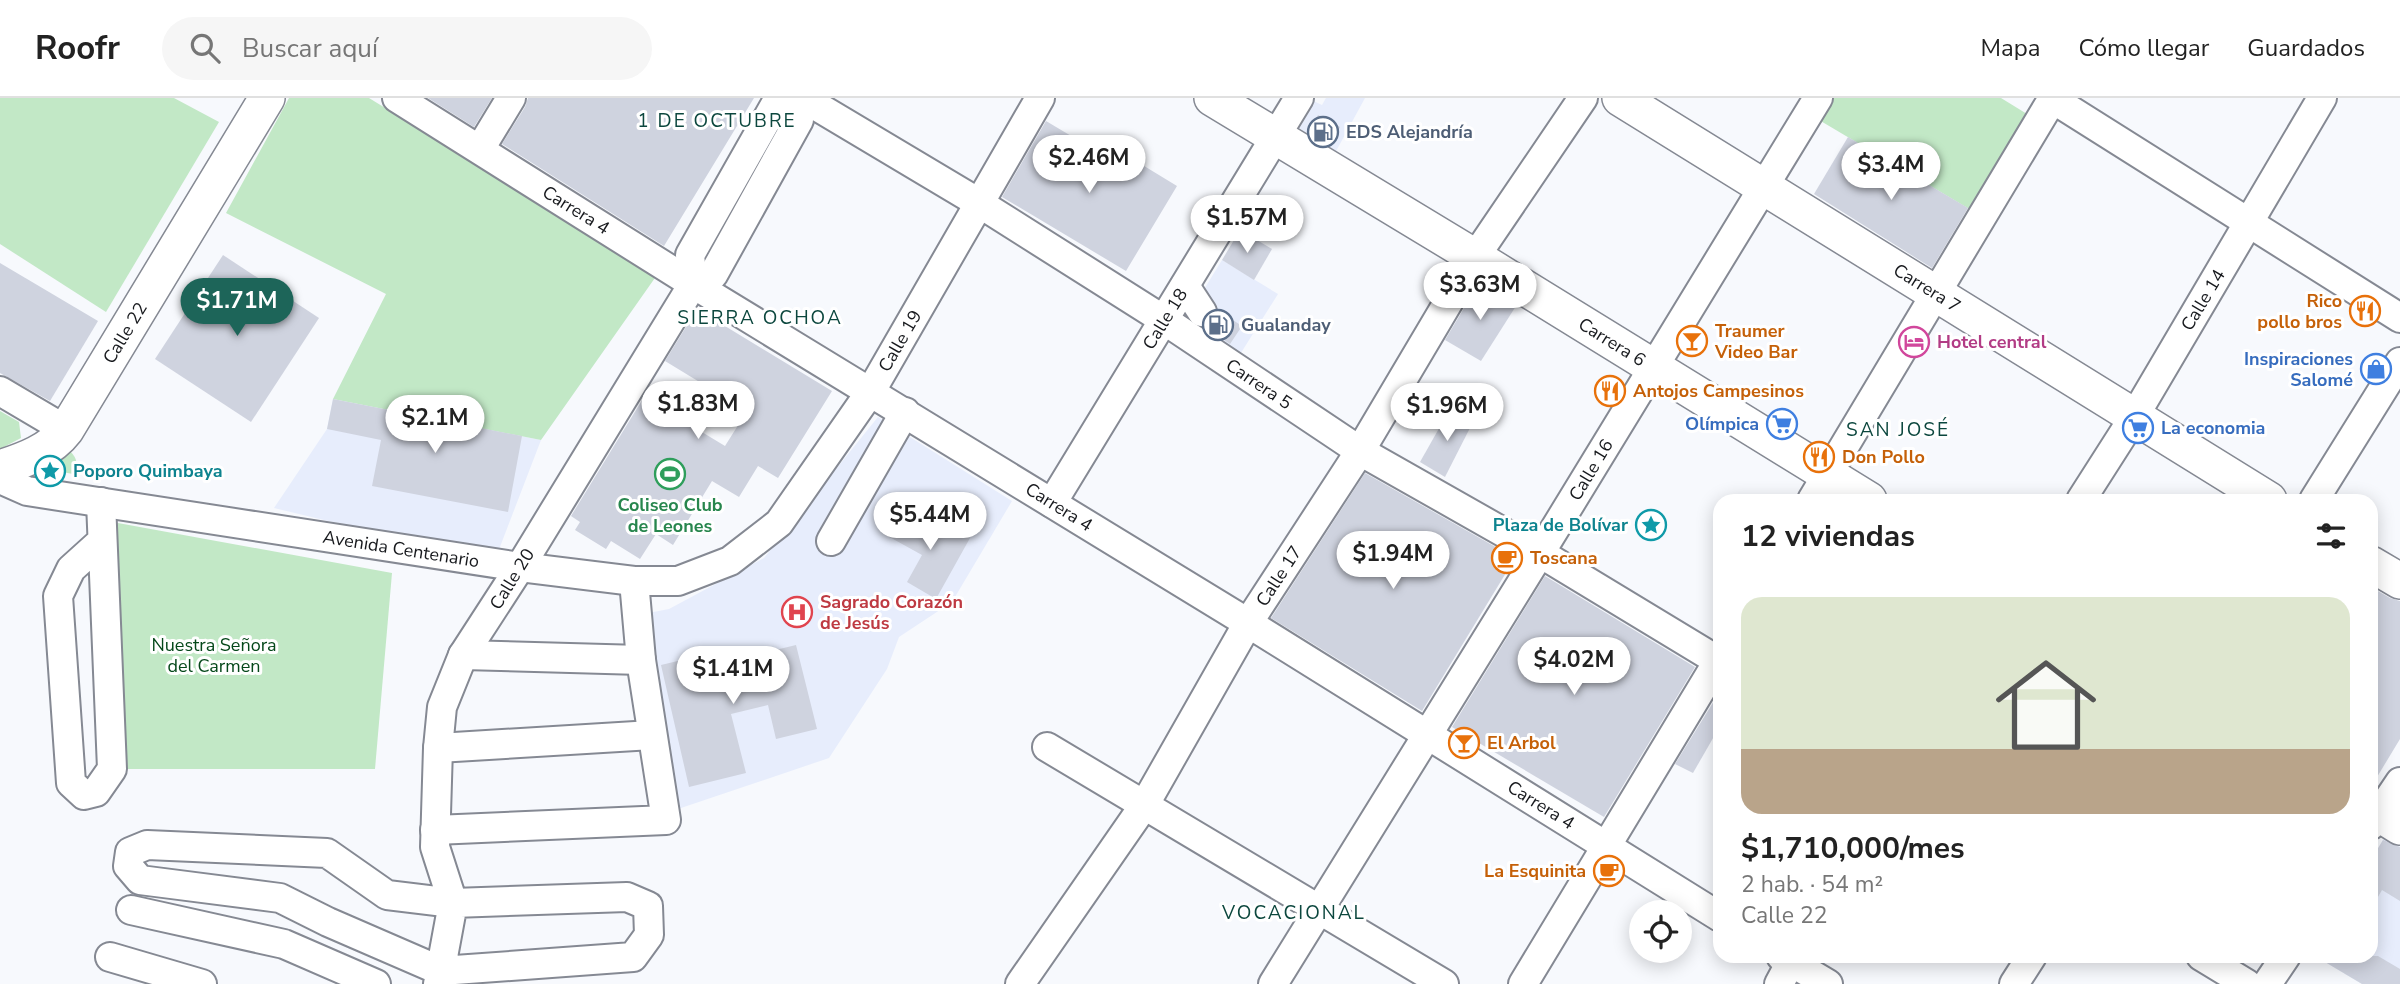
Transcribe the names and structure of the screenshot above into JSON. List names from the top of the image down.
{
  "streets": {
    "main road": ["Carrera 7", "Calle 22", "Carrera 6"],
    "street": [
      "Carrera 4",
      "Calle 14",
      "Calle 18",
      "Calle 19",
      "Carrera 5",
      "Calle 16",
      "Avenida Centenario",
      "Calle 17",
      "Calle 20"
    ]
  },
  "crossings": [
    ["Carrera 4", "Calle 18"],
    ["Carrera 4", "Calle 19"],
    ["Carrera 4", "Calle 16"],
    ["Carrera 4", "Calle 17"],
    ["Carrera 4", "Calle 20"],
    ["Carrera 7", "Calle 14"],
    ["Carrera 7", "Calle 16"],
    ["Calle 18", "Carrera 6"],
    ["Calle 18", "Carrera 5"],
    ["Calle 19", "Carrera 5"],
    ["Calle 19", "Avenida Centenario"],
    ["Carrera 6", "Calle 16"],
    ["Carrera 6", "Calle 17"],
    ["Carrera 5", "Calle 16"],
    ["Carrera 5", "Calle 17"],
    ["Avenida Centenario", "Calle 20"]
  ],
  "districts": [
    "1 DE OCTUBRE",
    "SIERRA OCHOA",
    "SAN JOSÉ",
    "VOCACIONAL"
  ],
  "parks": ["Nuestra Señora del Carmen"],
  "places": {
    "fuel station": ["EDS Alejandría", "Gualanday"],
    "restaurant": ["Rico pollo bros", "Antojos Campesinos", "Don Pollo"],
    "bar": ["Traumer Video Bar", "El Arbol"],
    "hotel": ["Hotel central"],
    "shop": ["Inspiraciones Salomé"],
    "supermarket": ["Olímpica", "La economia"],
    "place": ["Poporo Quimbaya", "Plaza de Bolívar"],
    "sports": ["Coliseo Club de Leones"],
    "cafe": ["Toscana", "La Esquinita"],
    "hospital": ["Sagrado Corazón de Jesús"]
  },
  "page": {
    "header": "Roofr",
    "search": "Buscar aquí",
    "nav": ["Mapa", "Cómo llegar", "Guardados"],
    "price": [
      "$2.46M",
      "$3.4M",
      "$1.57M",
      "$3.63M",
      "$1.71M",
      "$1.83M",
      "$1.96M",
      "$2.1M",
      "$5.44M",
      "$1.94M",
      "$4.02M",
      "$1.41M"
    ],
    "heading": "12 viviendas",
    "list": [
      {
        "name": "$1,710,000/mes",
        "note": "2 hab. · 54 m² · Calle 22"
      }
    ]
  }
}
